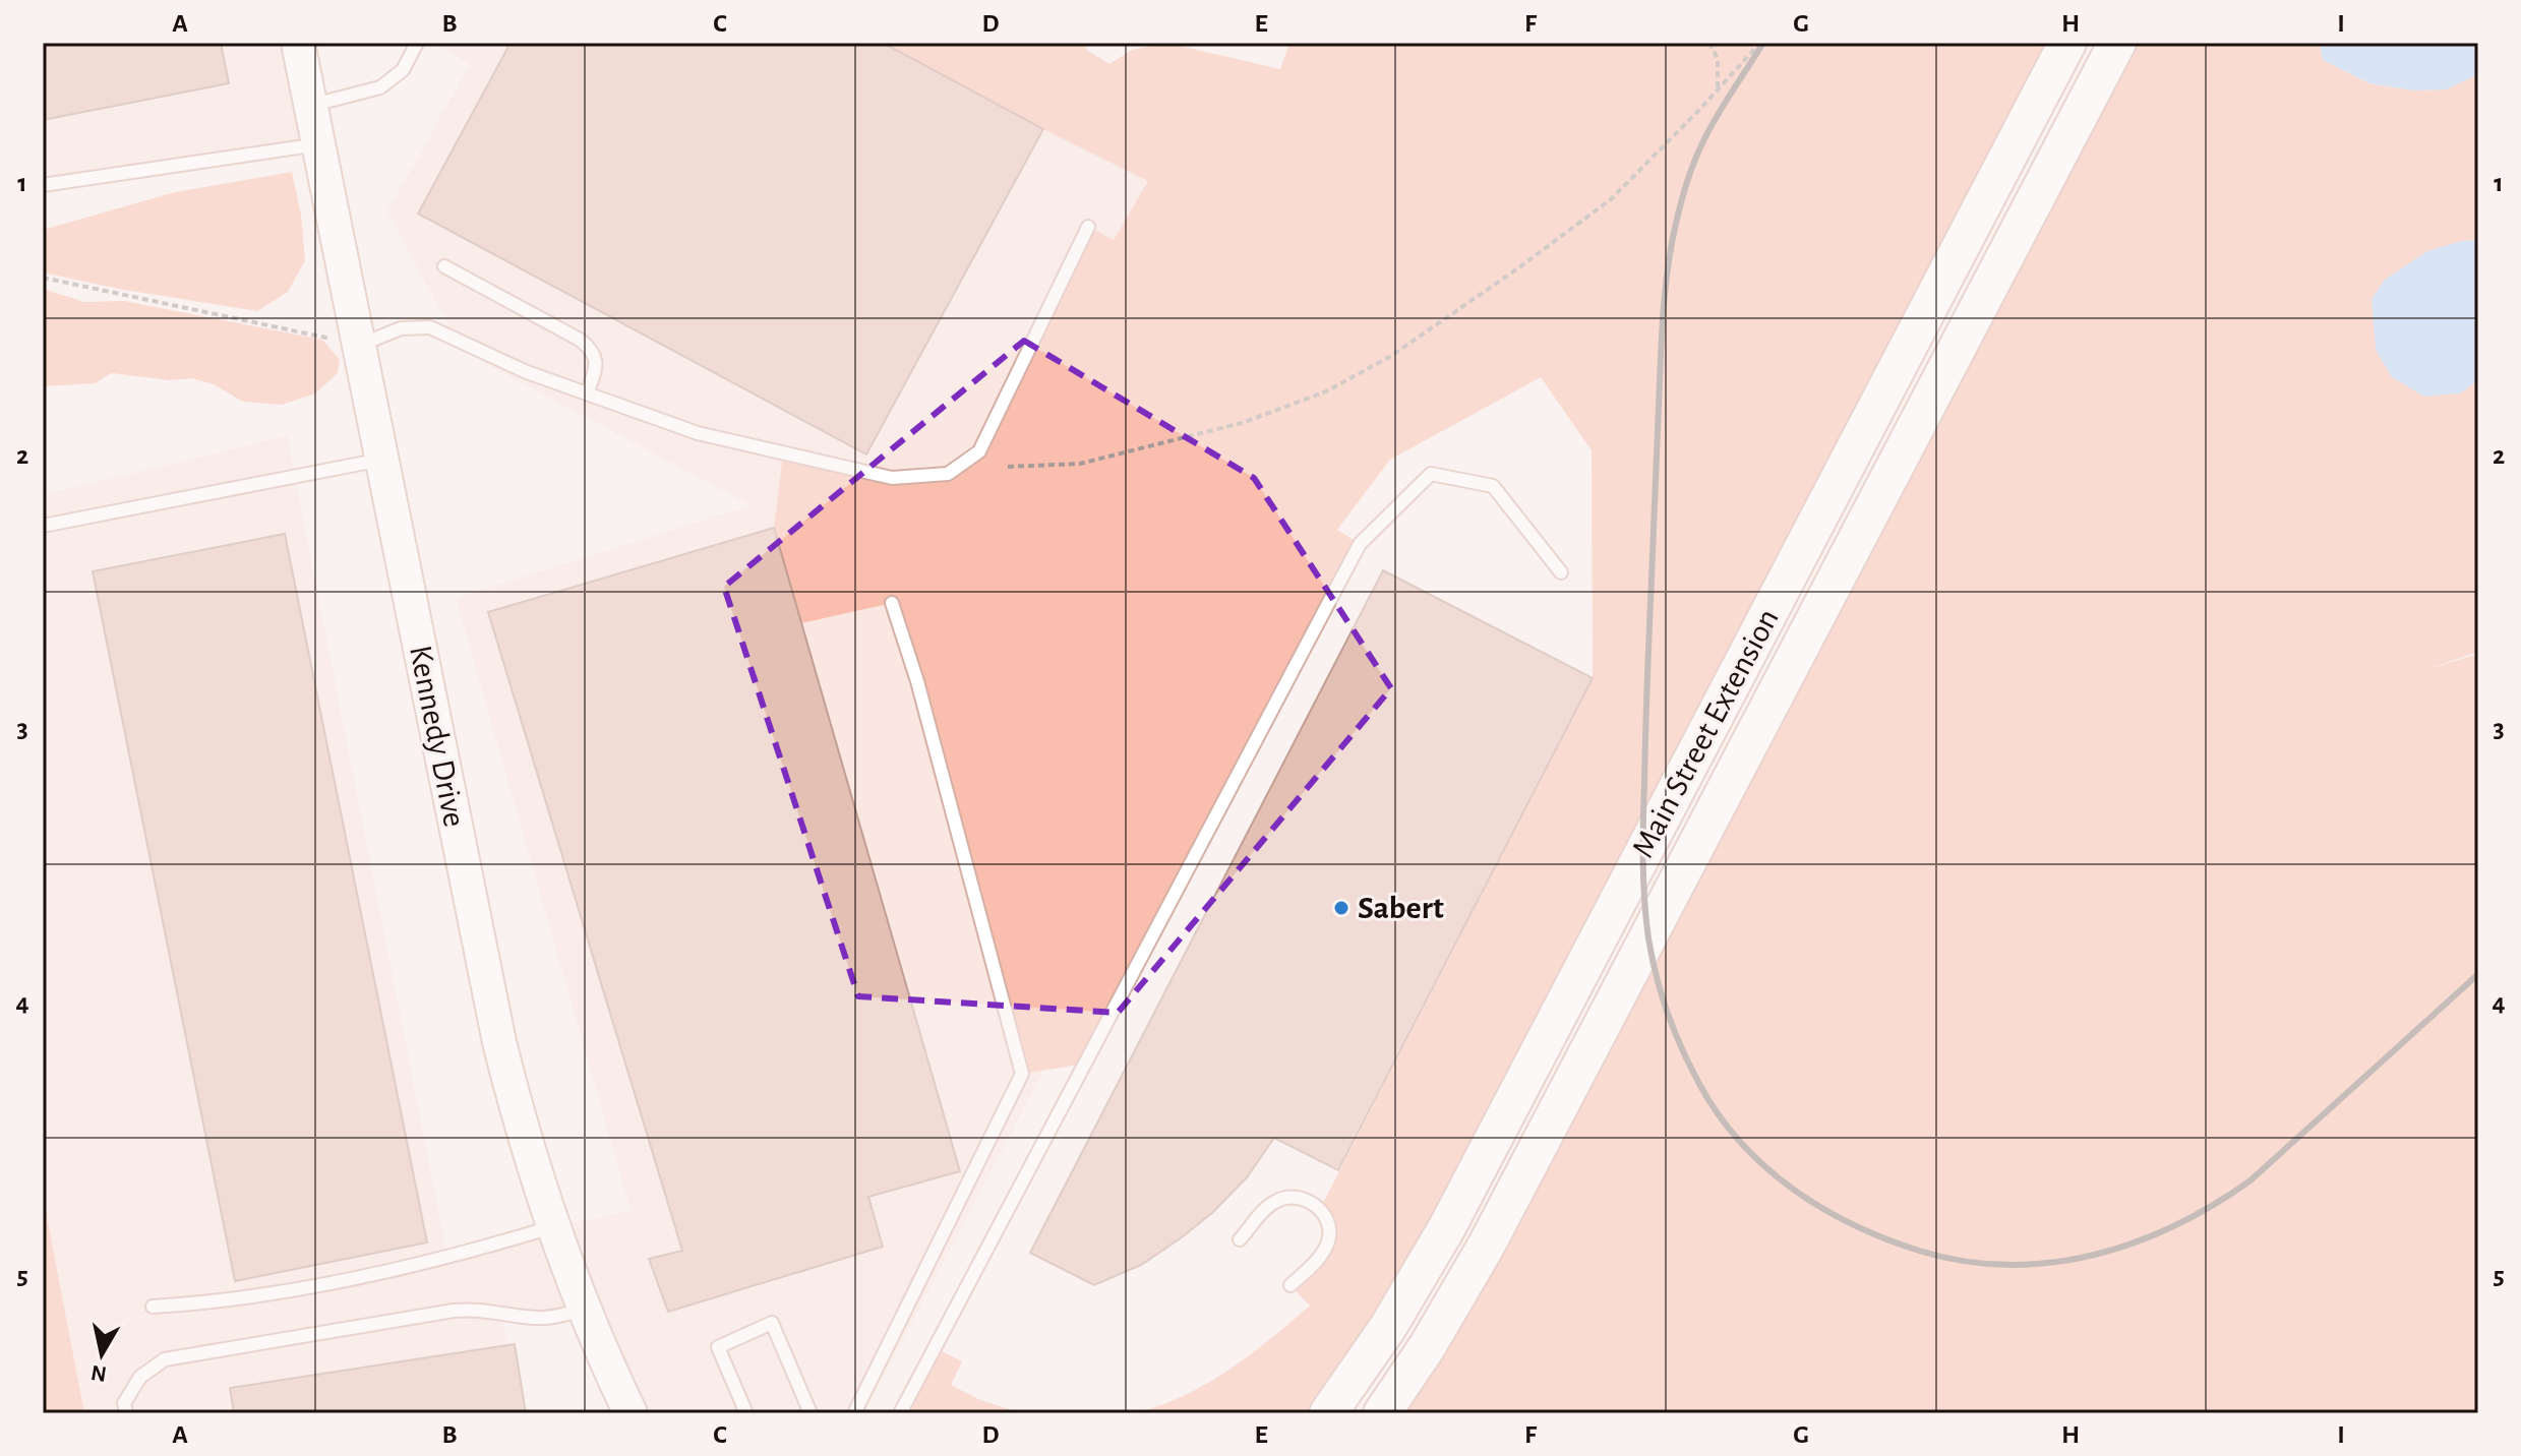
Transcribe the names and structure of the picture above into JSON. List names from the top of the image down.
{
  "streets": {
    "main road": ["Main Street Extension"],
    "street": ["Kennedy Drive"]
  },
  "places": ["Sabert"],
  "north": "bottom",
  "grid": {
    "columns": [
      "A",
      "B",
      "C",
      "D",
      "E",
      "F",
      "G",
      "H",
      "I"
    ],
    "rows": [
      "1",
      "2",
      "3",
      "4",
      "5"
    ]
  }
}
